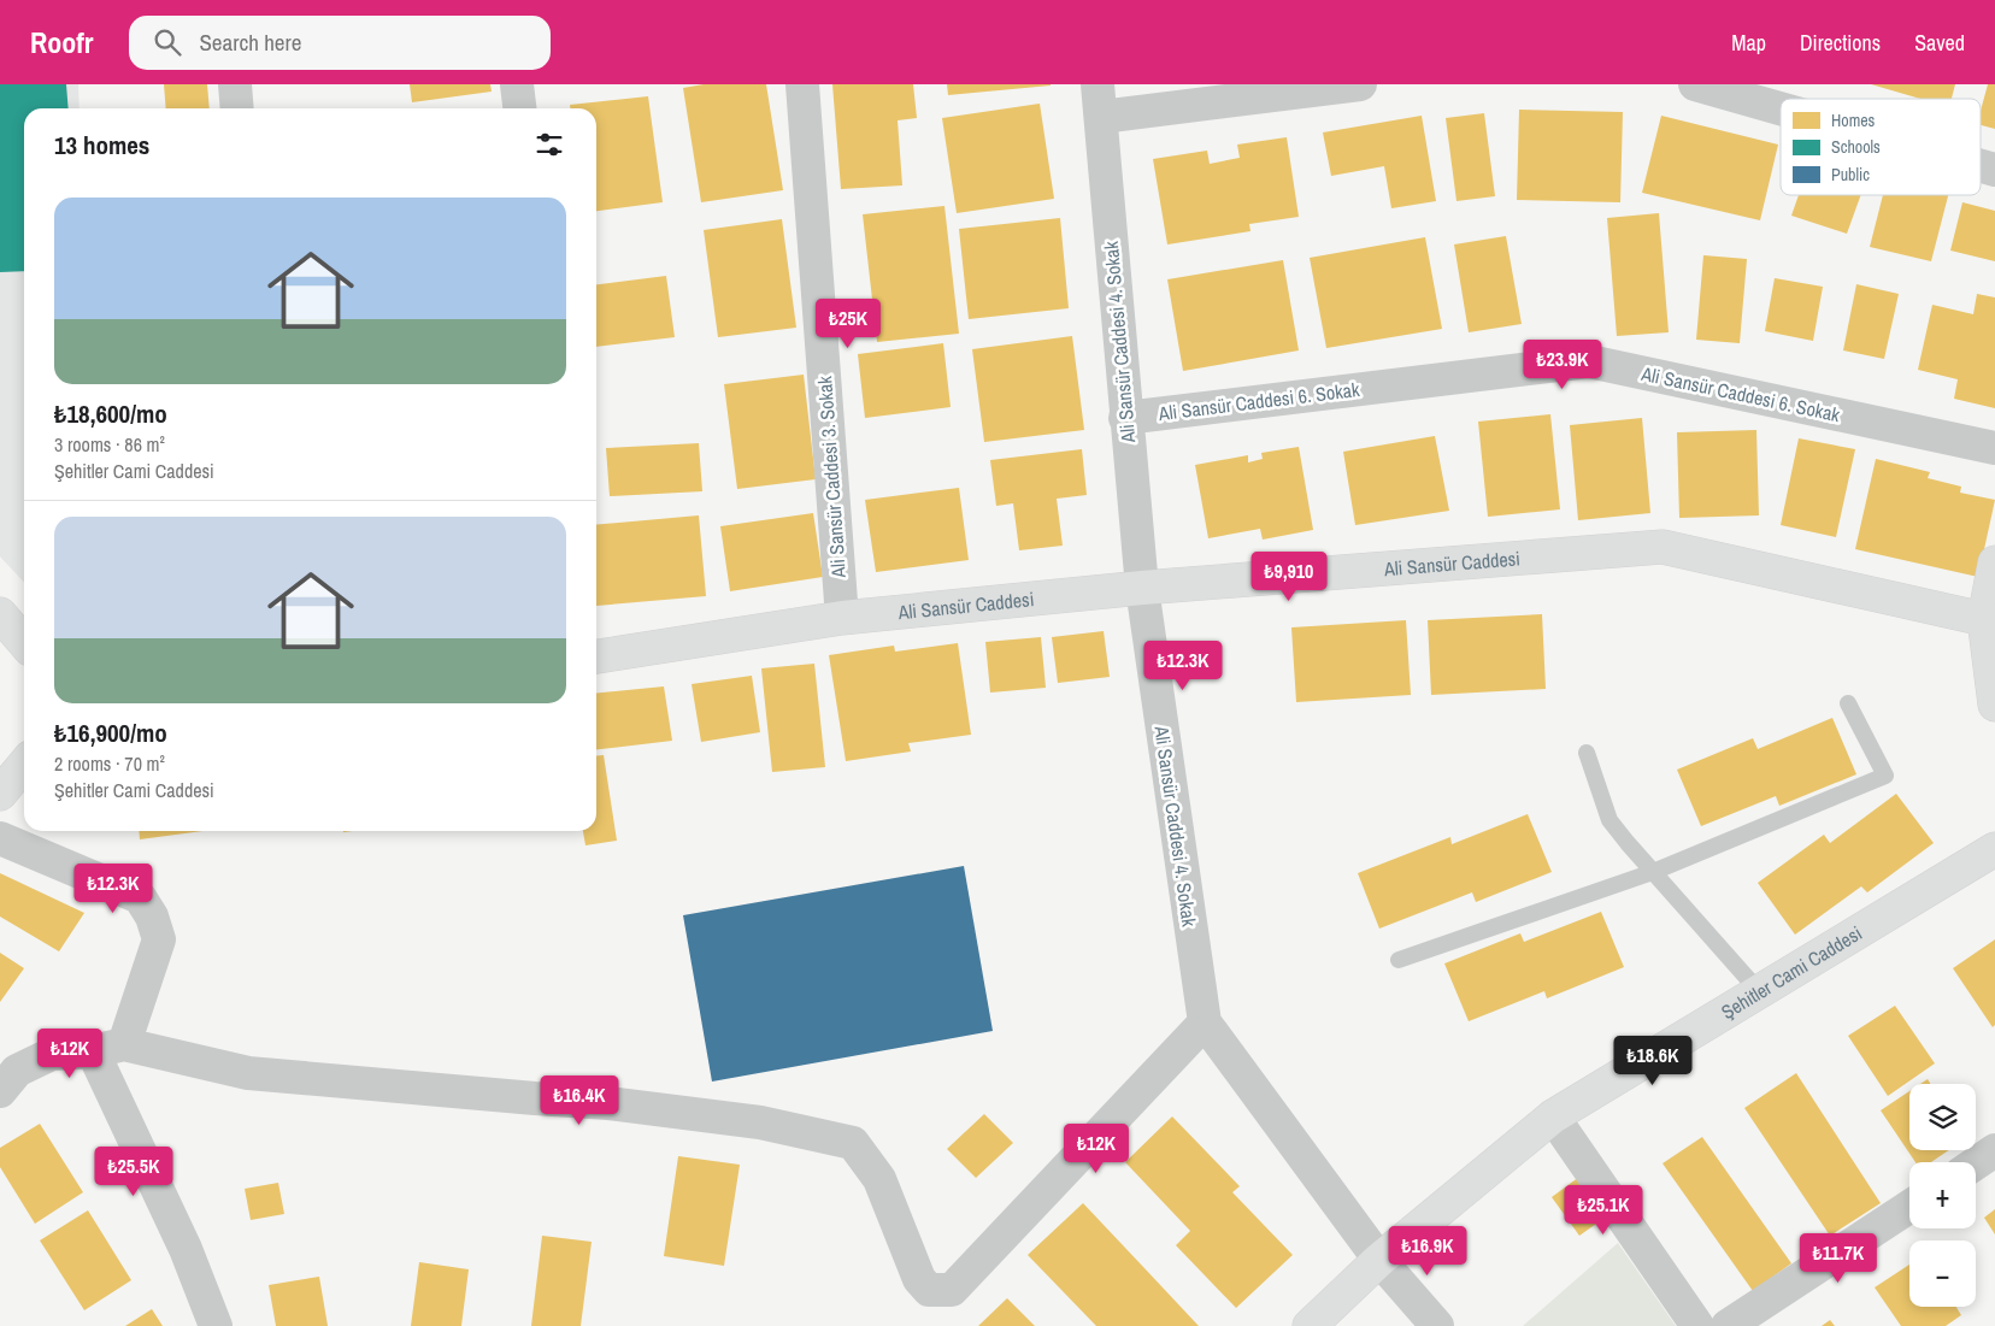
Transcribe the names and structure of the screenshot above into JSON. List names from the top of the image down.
{
  "streets": {
    "street": [
      "Ali Sansür Caddesi 4. Sokak",
      "Ali Sansür Caddesi 6. Sokak",
      "Ali Sansür Caddesi 3. Sokak",
      "Ali Sansür Caddesi",
      "Şehitler Cami Caddesi"
    ]
  },
  "crossings": [
    ["Ali Sansür Caddesi 4. Sokak", "Ali Sansür Caddesi 6. Sokak"],
    ["Ali Sansür Caddesi 4. Sokak", "Ali Sansür Caddesi"],
    ["Ali Sansür Caddesi 4. Sokak", "Şehitler Cami Caddesi"],
    ["Ali Sansür Caddesi 3. Sokak", "Ali Sansür Caddesi"]
  ],
  "legend": ["Homes", "Schools", "Public"],
  "page": {
    "header": "Roofr",
    "search": "Search here",
    "nav": ["Map", "Directions", "Saved"],
    "heading": "13 homes",
    "list": [
      {
        "name": "₺18,600/mo",
        "note": "3 rooms · 86 m² · Şehitler Cami Caddesi"
      },
      {
        "name": "₺16,900/mo",
        "note": "2 rooms · 70 m² · Şehitler Cami Caddesi"
      }
    ],
    "price": [
      "₺25K",
      "₺23.9K",
      "₺9,910",
      "₺12.3K",
      "₺12.3K",
      "₺12K",
      "₺18.6K",
      "₺16.4K",
      "₺12K",
      "₺25.5K",
      "₺25.1K",
      "₺16.9K",
      "₺11.7K"
    ],
    "map_buttons": ["+", "−"]
  }
}
